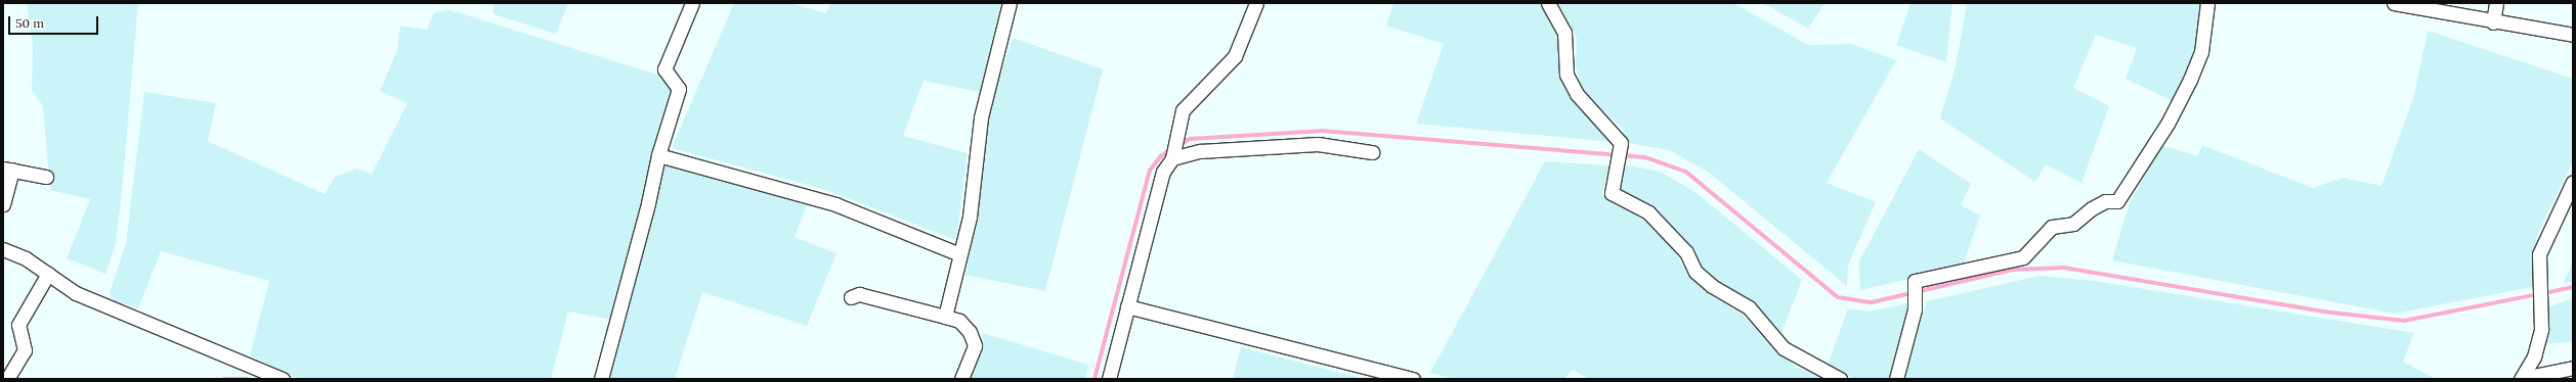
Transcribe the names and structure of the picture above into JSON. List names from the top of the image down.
{
  "scale_bar": "50 m"
}
